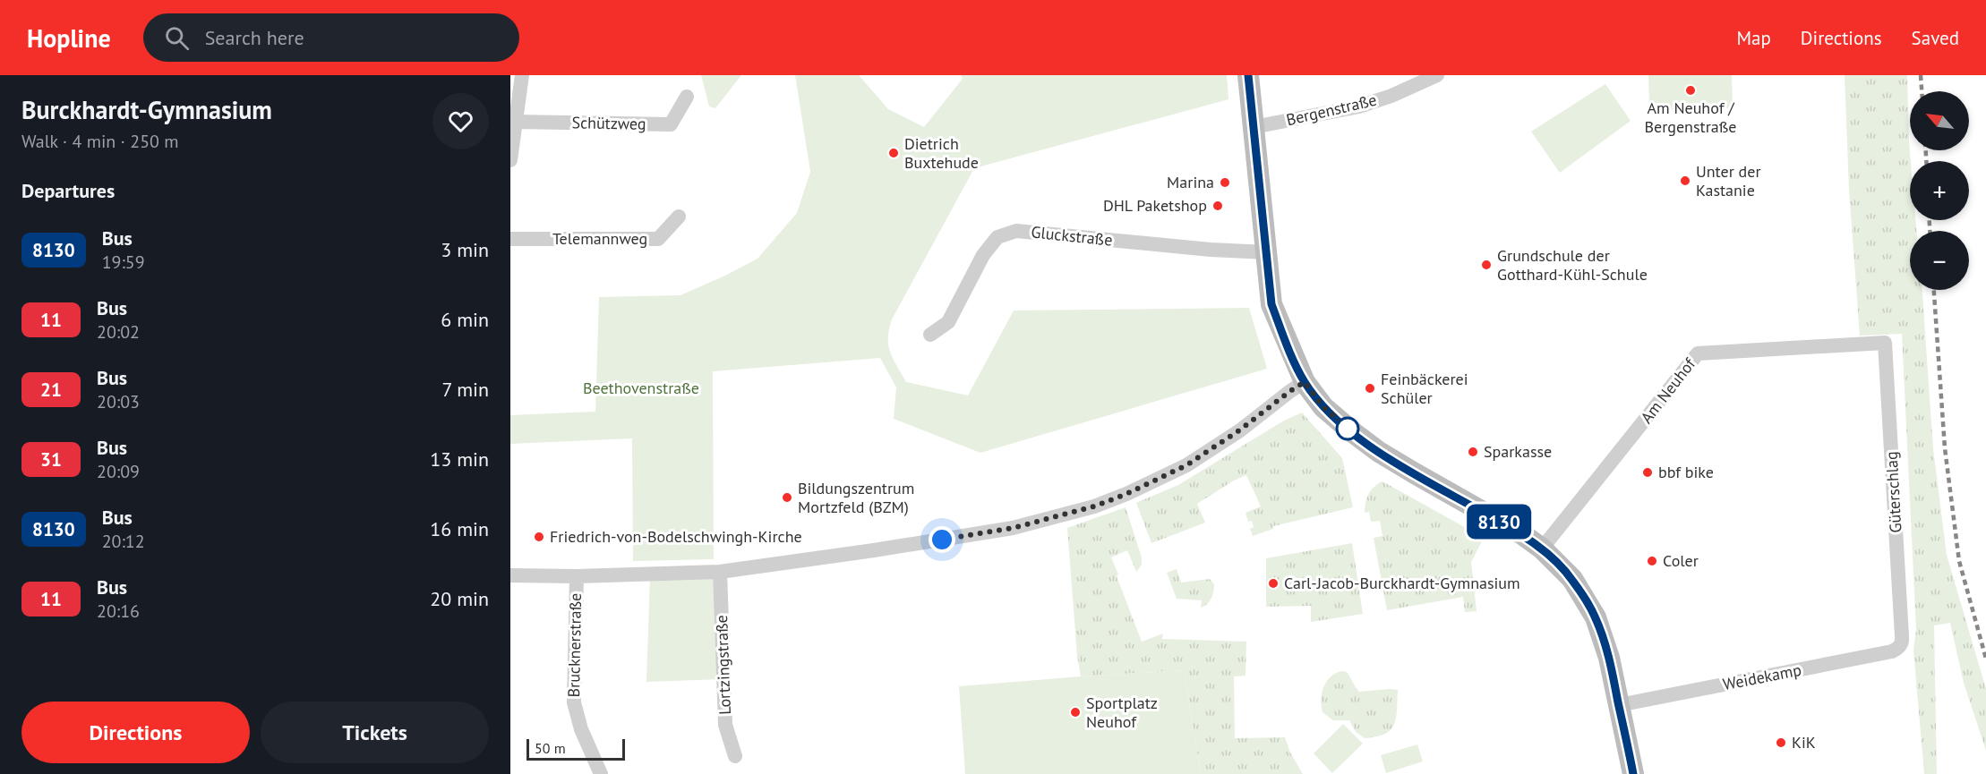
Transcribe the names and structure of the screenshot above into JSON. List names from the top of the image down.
{
  "streets": {
    "street": [
      "Bergenstraße",
      "Schützweg",
      "Gluckstraße",
      "Telemannweg",
      "Am Neuhof",
      "Güterschlag",
      "Brucknerstraße",
      "Lortzingstraße",
      "Weidekamp"
    ]
  },
  "crossings": [
    ["Am Neuhof", "Güterschlag"],
    ["Güterschlag", "Weidekamp"]
  ],
  "parks": ["Beethovenstraße"],
  "places": [
    "Am Neuhof / Bergenstraße",
    "Dietrich Buxtehude",
    "Unter der Kastanie",
    "Marina",
    "DHL Paketshop",
    "Grundschule der Gotthard-Kühl-Schule",
    "Feinbäckerei Schüler",
    "Sparkasse",
    "bbf bike",
    "Bildungszentrum Mortzfeld (BZM)",
    "Friedrich-von-Bodelschwingh-Kirche",
    "Coler",
    "Carl-Jacob-Burckhardt-Gymnasium",
    "Sportplatz Neuhof",
    "KiK"
  ],
  "lines": ["bus line 8130"],
  "scale_bar": "50 m",
  "north": "top left",
  "page": {
    "header": "Hopline",
    "search": "Search here",
    "nav": ["Map", "Directions", "Saved"],
    "heading": [
      ["Burckhardt-Gymnasium", "Walk · 4 min · 250 m"],
      "Departures"
    ],
    "on_map": "8130",
    "map_buttons": ["+", "−"],
    "list": [
      {
        "mark": "8130",
        "name": "Bus",
        "note": "19:59",
        "value": "3 min"
      },
      {
        "mark": "11",
        "name": "Bus",
        "note": "20:02",
        "value": "6 min"
      },
      {
        "mark": "21",
        "name": "Bus",
        "note": "20:03",
        "value": "7 min"
      },
      {
        "mark": "31",
        "name": "Bus",
        "note": "20:09",
        "value": "13 min"
      },
      {
        "mark": "8130",
        "name": "Bus",
        "note": "20:12",
        "value": "16 min"
      },
      {
        "mark": "11",
        "name": "Bus",
        "note": "20:16",
        "value": "20 min"
      }
    ],
    "buttons": ["Directions", "Tickets"],
    "scale": "50 m"
  }
}
